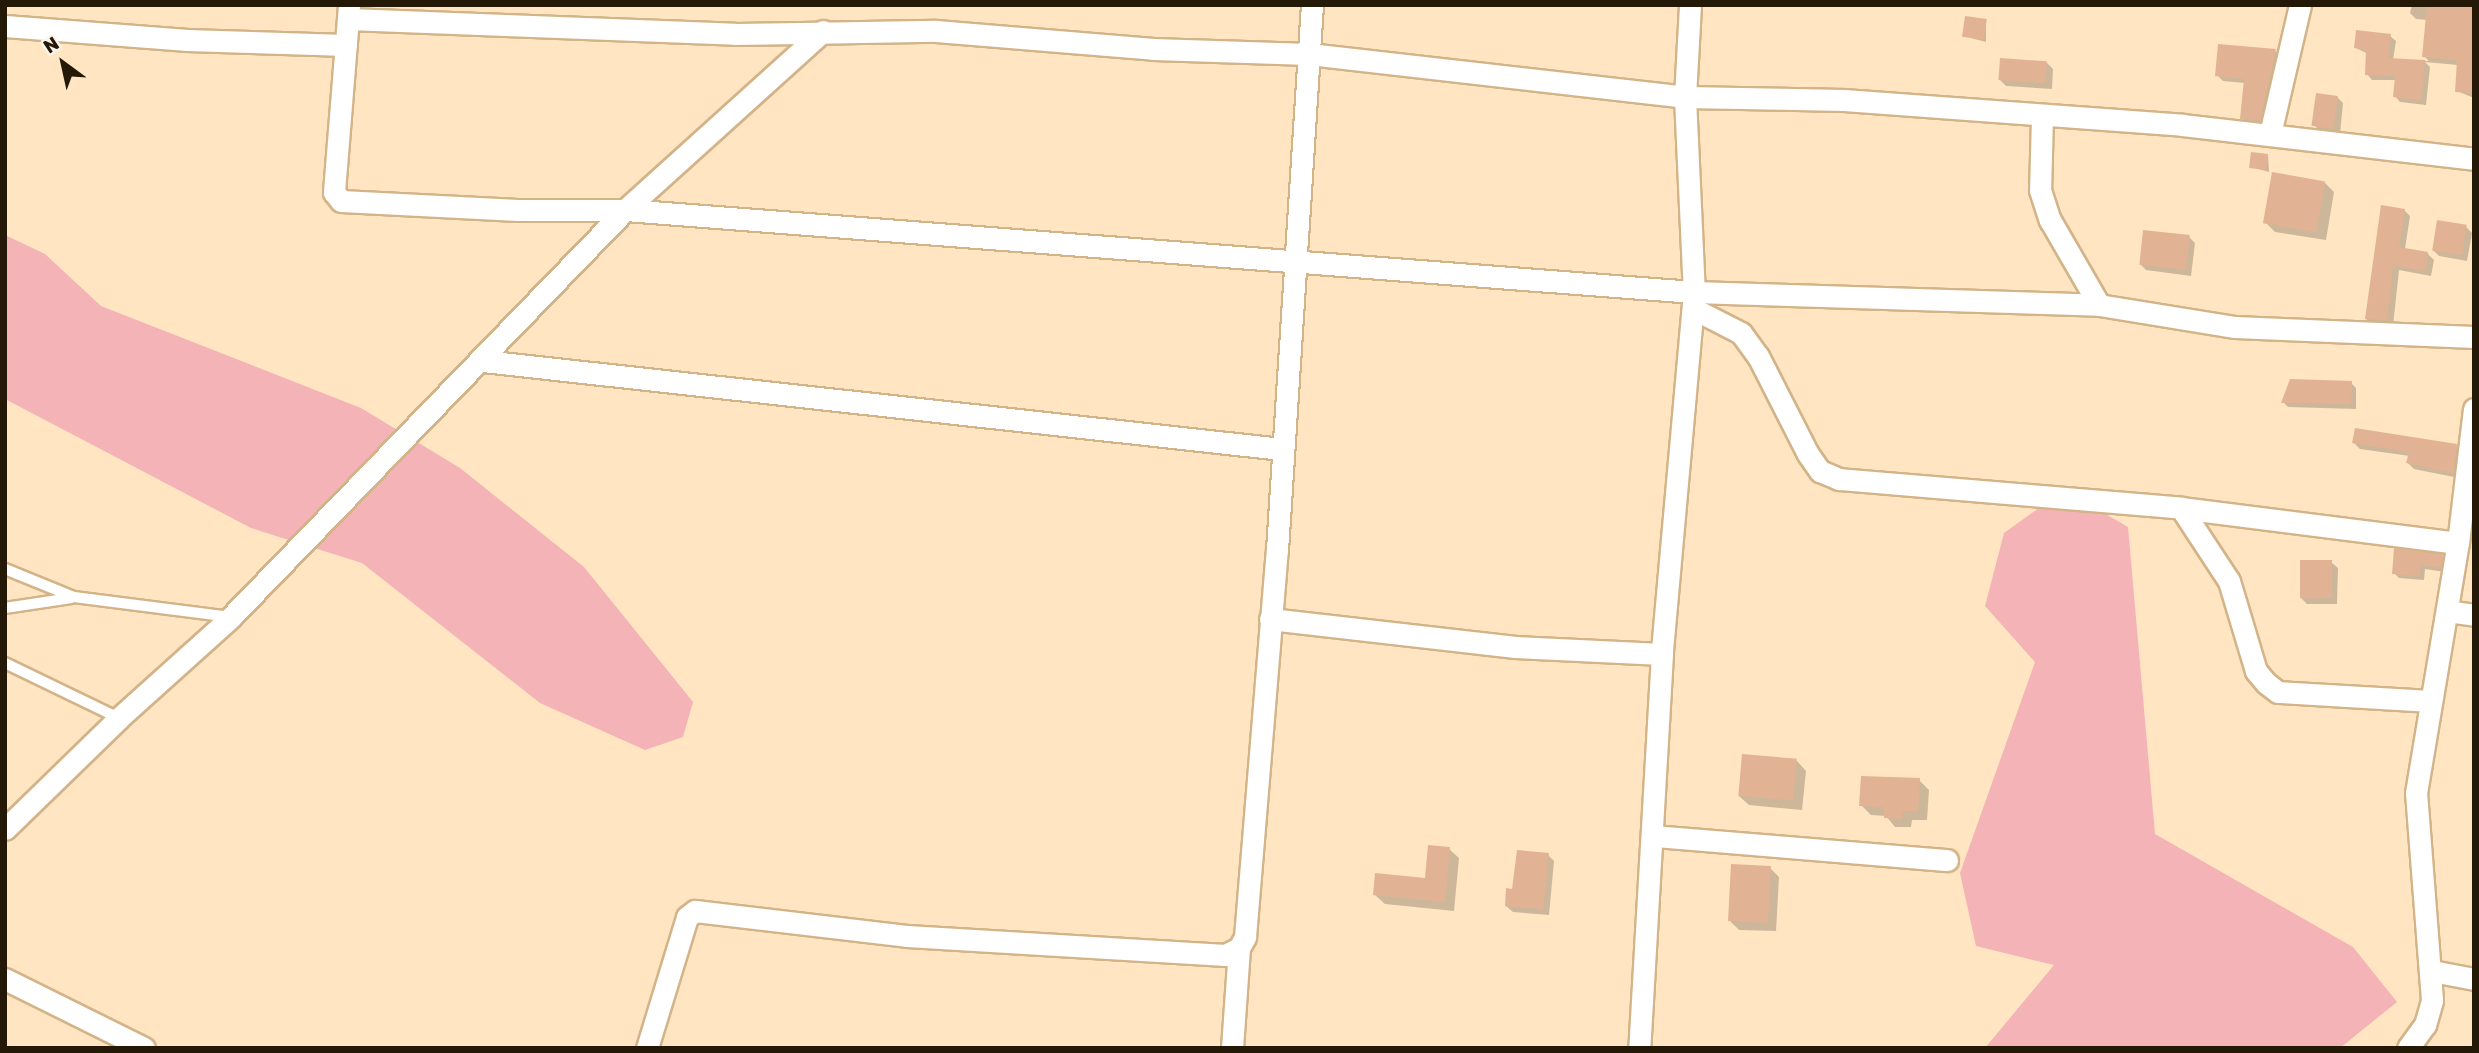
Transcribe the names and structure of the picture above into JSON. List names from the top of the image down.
{
  "north": "top left"
}
